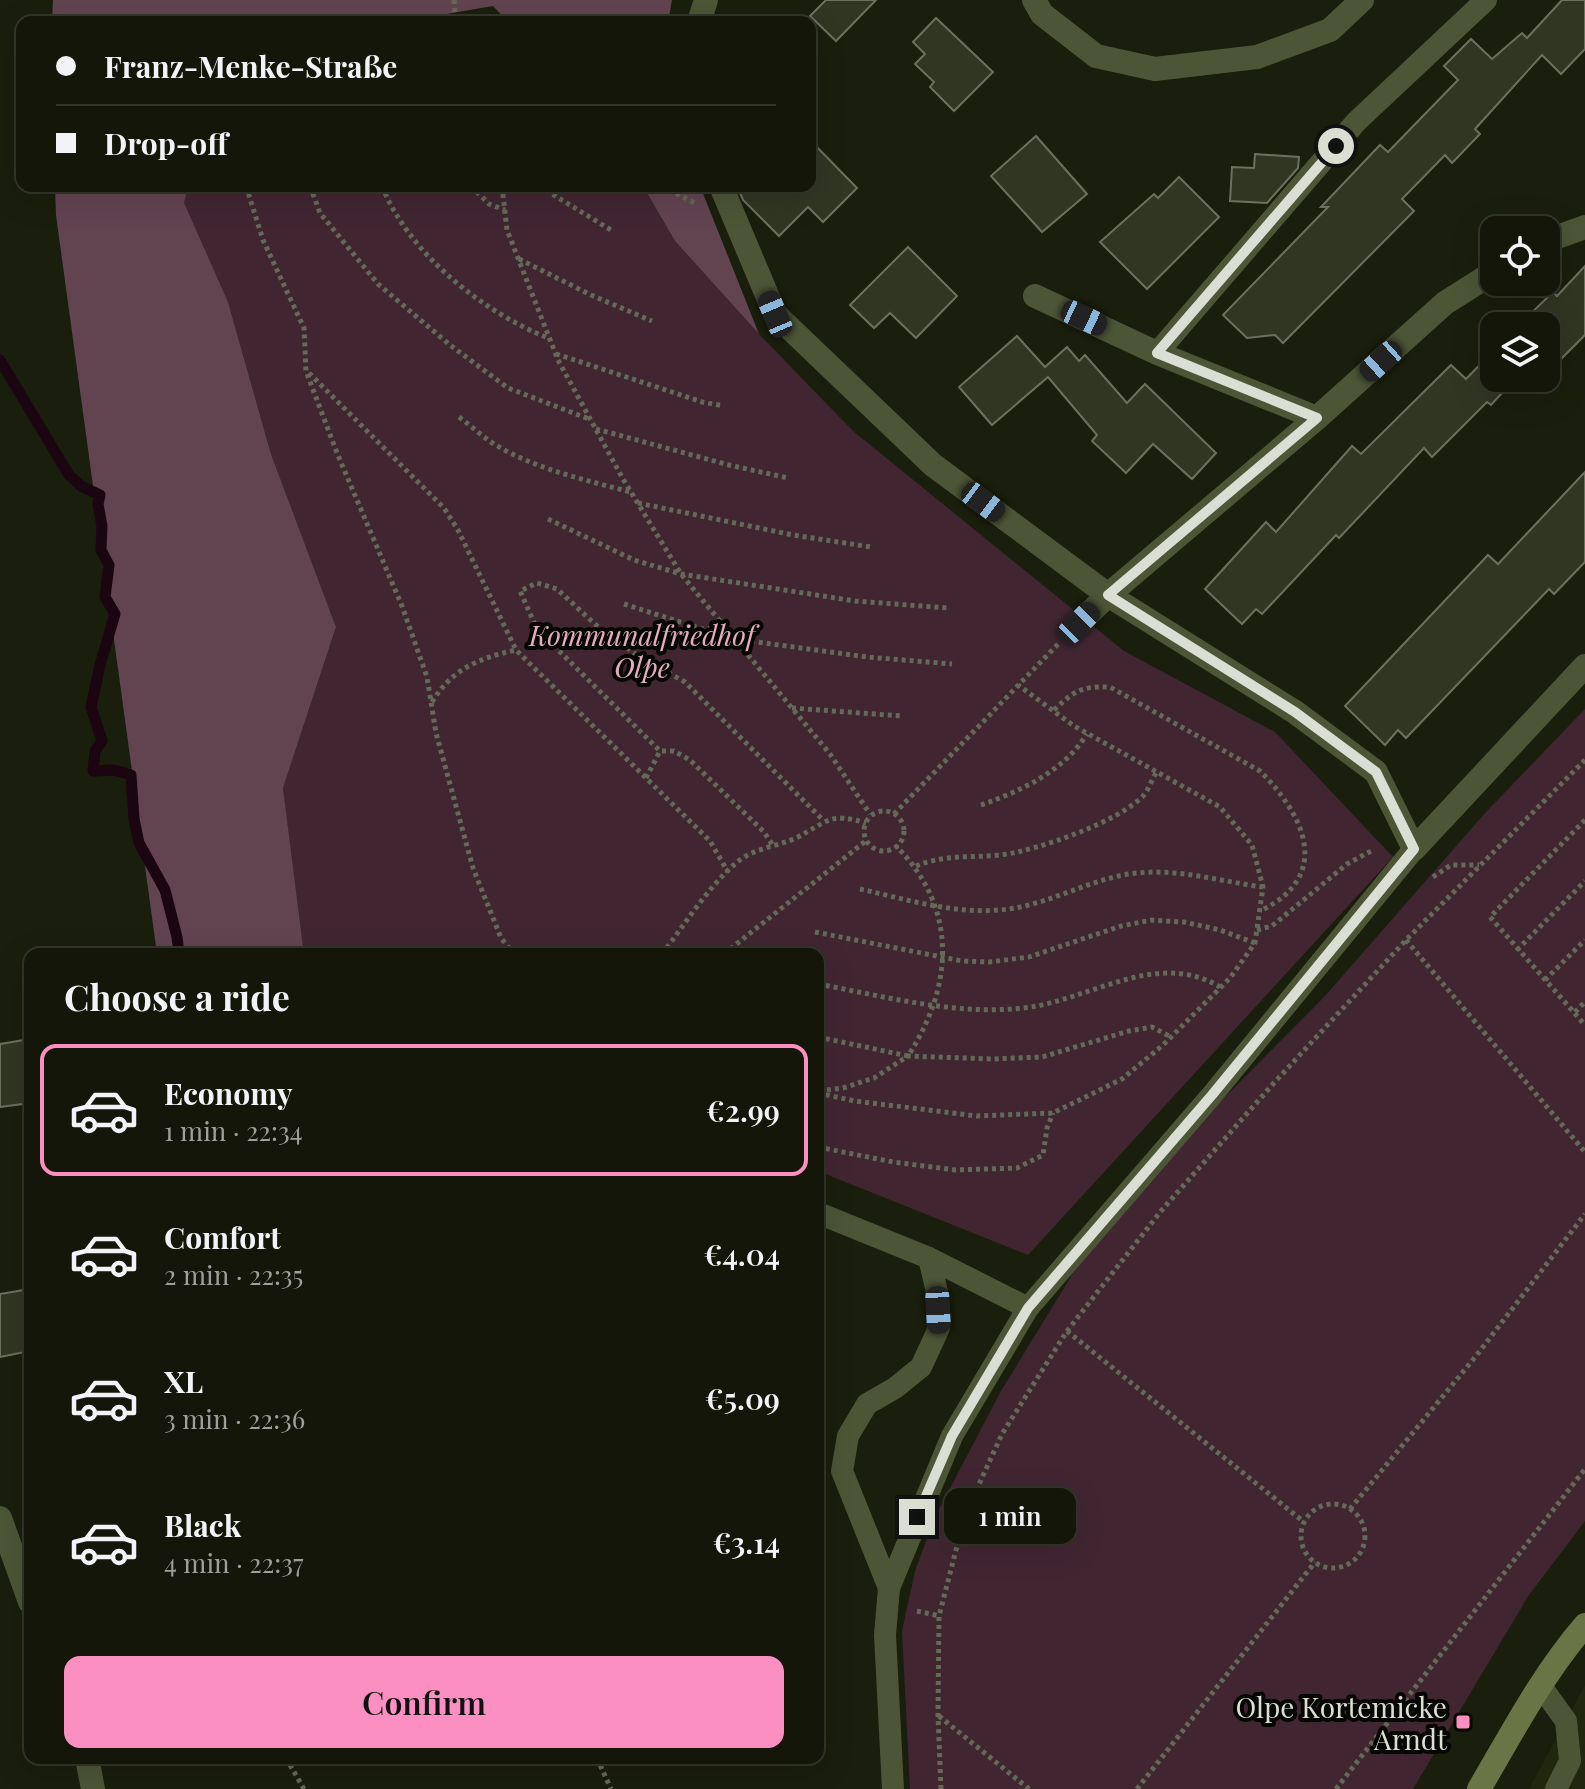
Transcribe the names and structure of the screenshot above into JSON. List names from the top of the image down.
{
  "parks": ["Kommunalfriedhof Olpe"],
  "places": {
    "transit": ["Olpe Kortemicke Arndt"]
  },
  "page": {
    "banner": ["Franz-Menke-Straße", "Drop-off"],
    "heading": "Choose a ride",
    "list": [
      {
        "name": "Economy",
        "note": "1 min · 22:34",
        "value": "€2.99"
      },
      {
        "name": "Comfort",
        "note": "2 min · 22:35",
        "value": "€4.04"
      },
      {
        "name": "XL",
        "note": "3 min · 22:36",
        "value": "€5.09"
      },
      {
        "name": "Black",
        "note": "4 min · 22:37",
        "value": "€3.14"
      }
    ],
    "bubble": "1 min",
    "buttons": "Confirm"
  }
}
